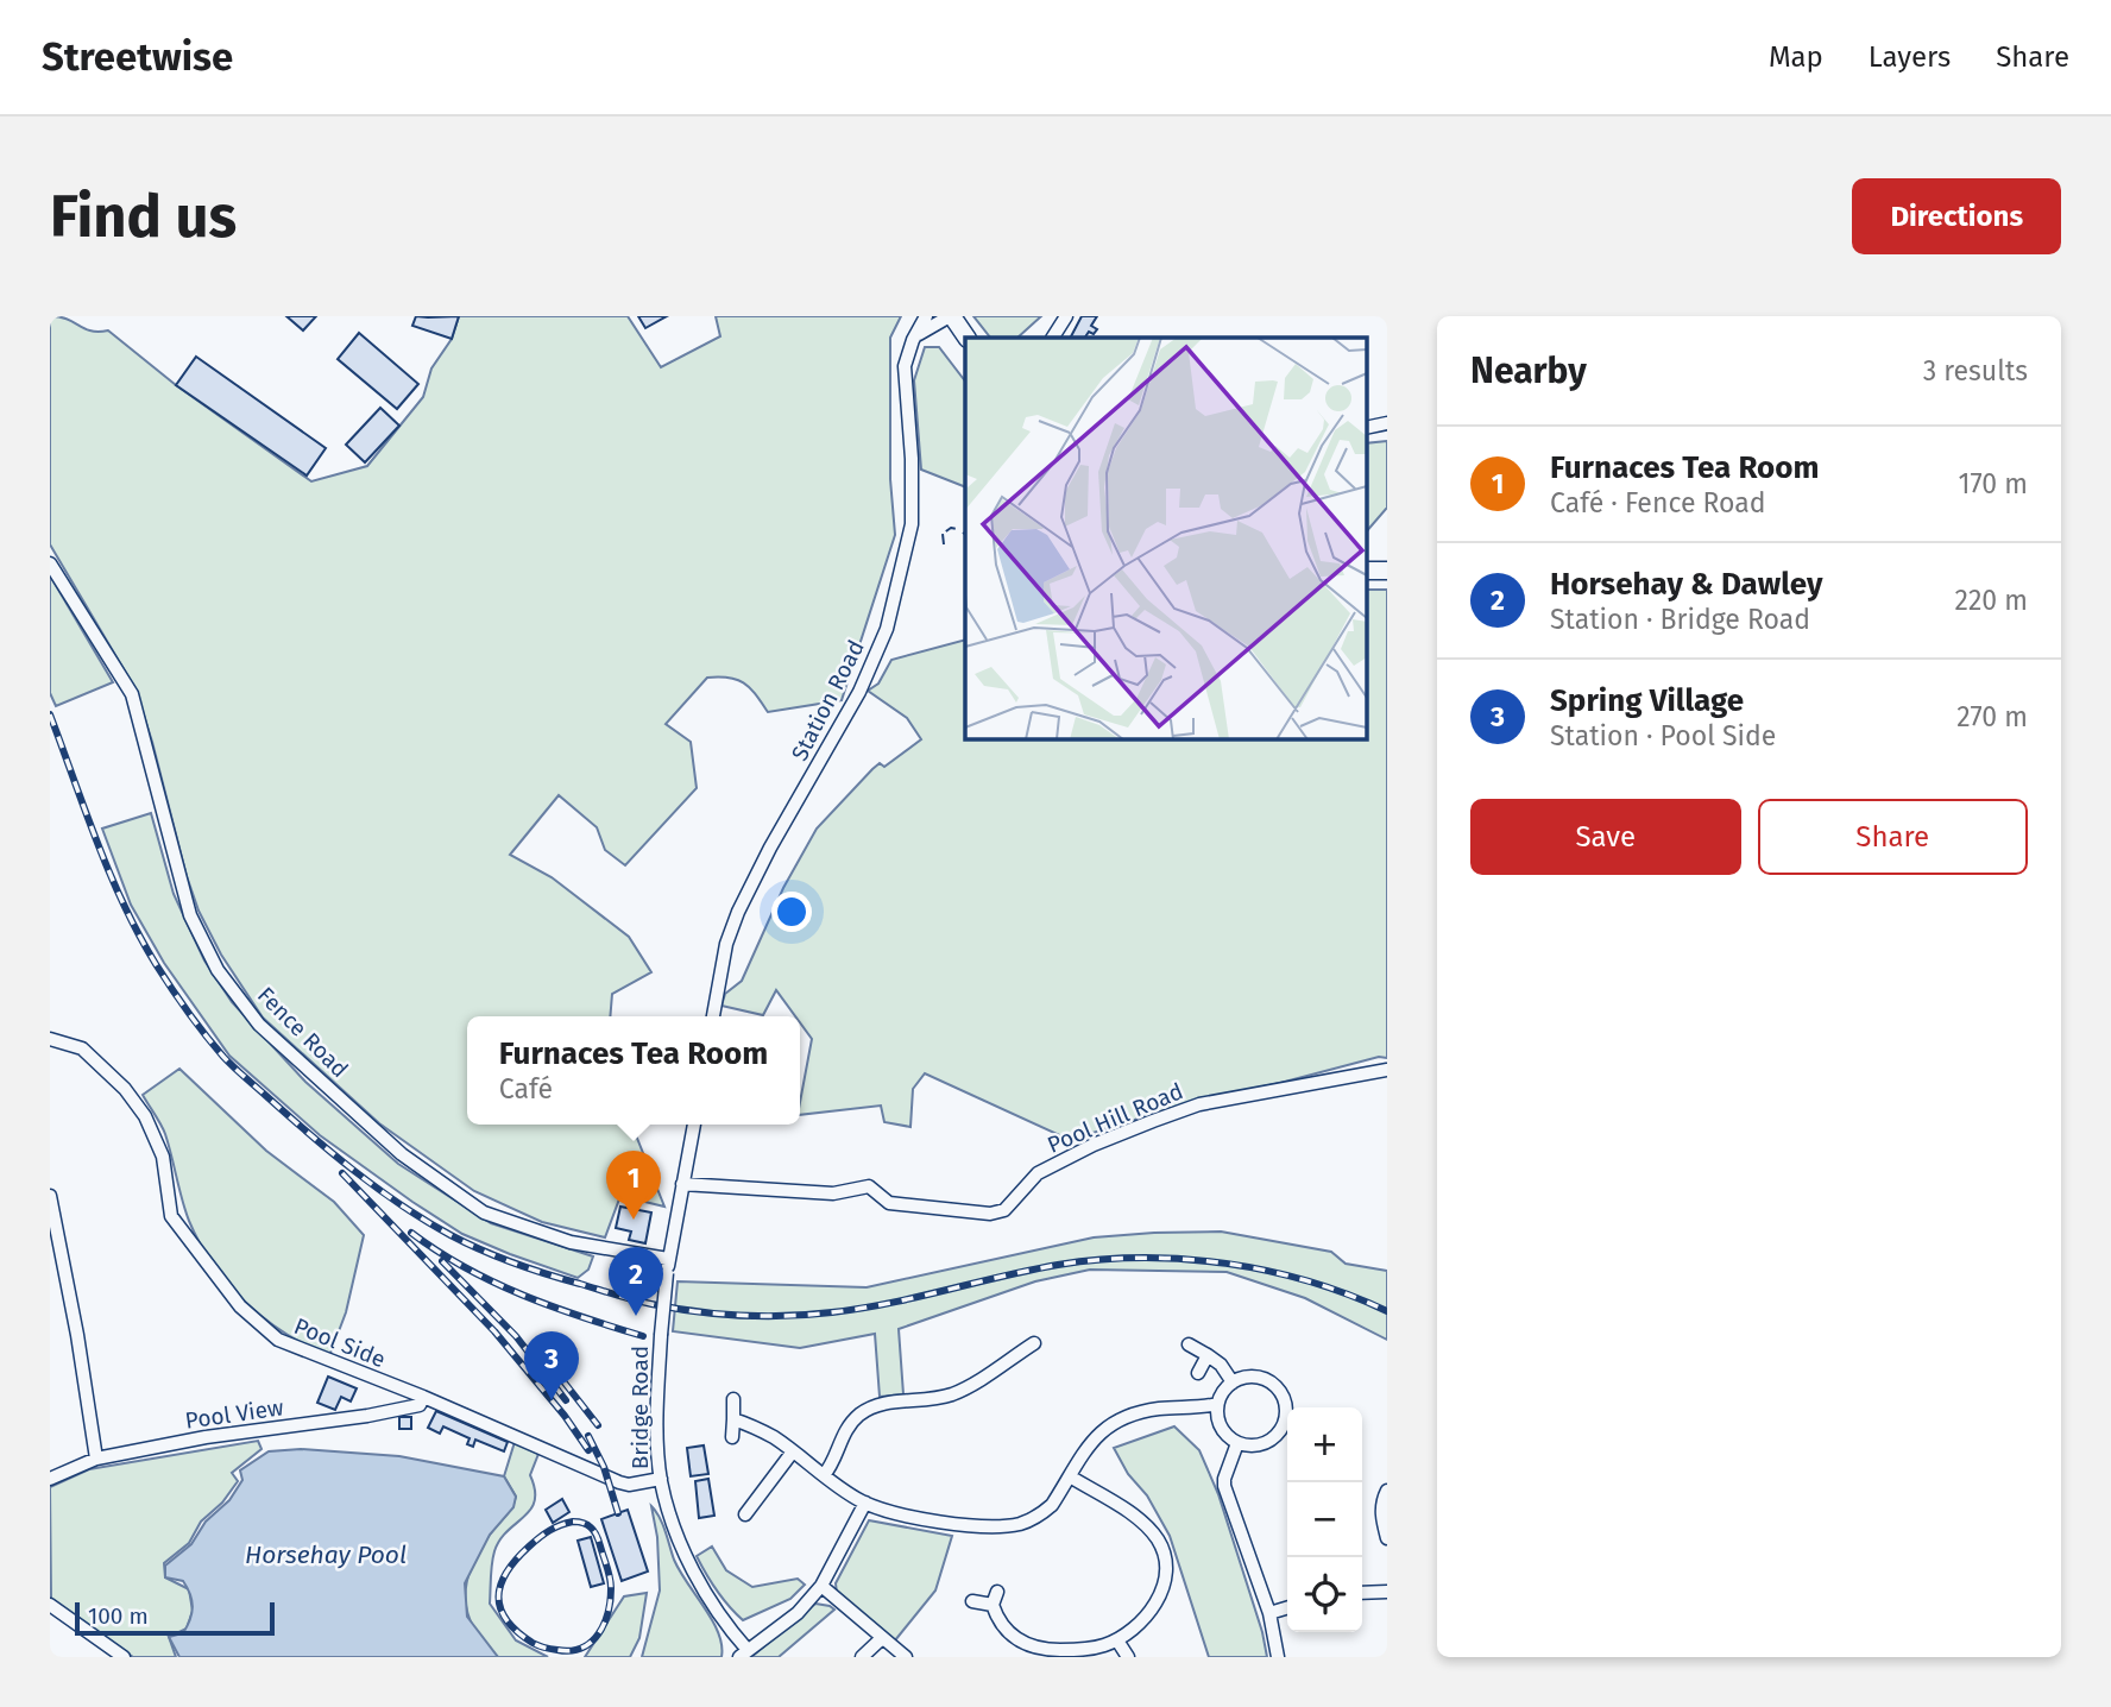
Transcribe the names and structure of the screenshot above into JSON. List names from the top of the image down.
{
  "streets": {
    "street": [
      "Station Road",
      "Fence Road",
      "Pool Hill Road",
      "Pool Side",
      "Bridge Road",
      "Pool View"
    ]
  },
  "crossings": [
    ["Fence Road", "Bridge Road"],
    ["Pool Hill Road", "Bridge Road"],
    ["Pool Side", "Bridge Road"],
    ["Pool Side", "Pool View"]
  ],
  "water": ["Horsehay Pool"],
  "scale_bar": "100 m",
  "page": {
    "header": "Streetwise",
    "nav": ["Map", "Layers", "Share"],
    "buttons": [
      "Directions",
      ["Save", "Share"]
    ],
    "title": "Find us",
    "heading": ["Nearby", "3 results"],
    "list": [
      {
        "mark": "1",
        "name": "Furnaces Tea Room",
        "note": "Café · Fence Road",
        "value": "170 m"
      },
      {
        "mark": "2",
        "name": "Horsehay & Dawley",
        "note": "Station · Bridge Road",
        "value": "220 m"
      },
      {
        "mark": "3",
        "name": "Spring Village",
        "note": "Station · Pool Side",
        "value": "270 m"
      }
    ],
    "popup": ["Furnaces Tea Room", "Café"],
    "pins": ["1", "2", "3"],
    "map_buttons": ["+", "−"],
    "scale": "100 m"
  }
}
